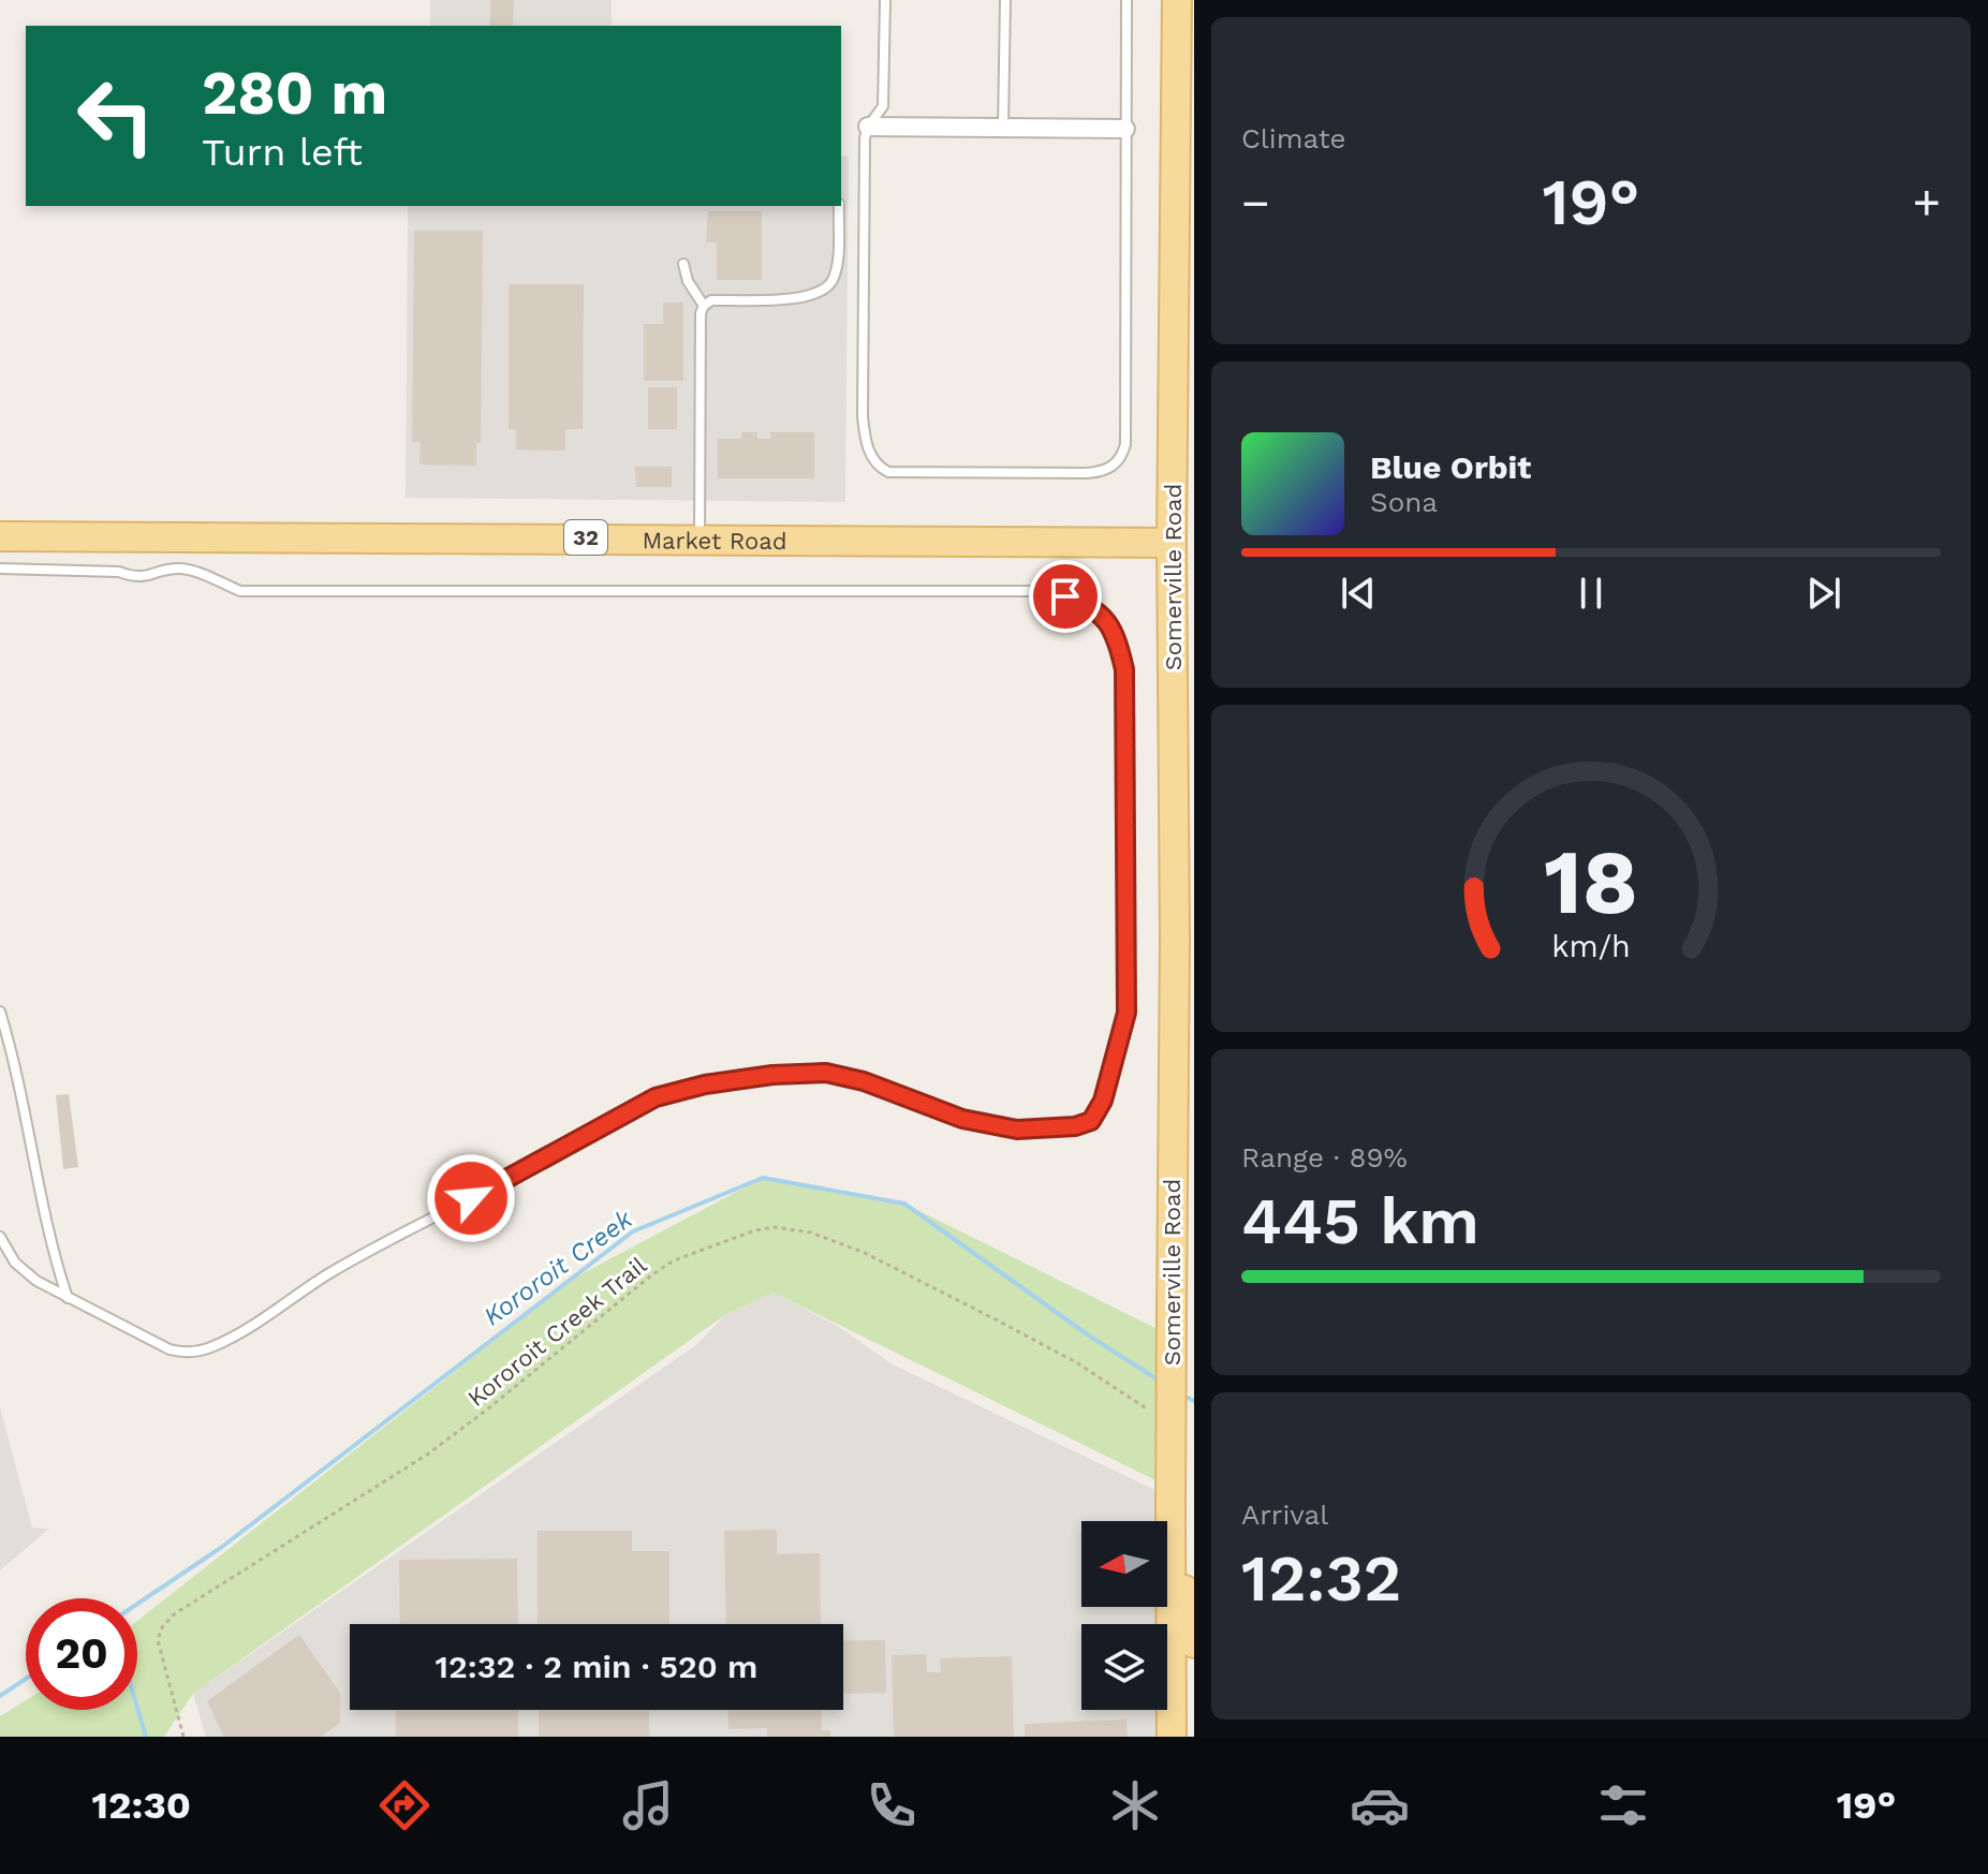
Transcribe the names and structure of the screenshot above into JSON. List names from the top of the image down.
{
  "streets": {
    "main road": ["32", "Market Road", "Somerville Road"],
    "path": ["Kororoit Creek Trail"]
  },
  "crossings": [
    ["Market Road", "Somerville Road"]
  ],
  "water": ["Kororoit Creek"],
  "north": "left",
  "page": {
    "tile": [
      "Climate",
      ["Range · 89%", "445 km"],
      ["Arrival", "12:32"]
    ],
    "turn": ["280 m", "Turn left"],
    "heat": ["−", "19°", "+"],
    "song": ["Blue Orbit", "Sona"],
    "limit": "20",
    "trip": "12:32 · 2 min · 520 m",
    "tabs": ["12:30", "19°"],
    "gauge": ["18", "km/h"]
  }
}
